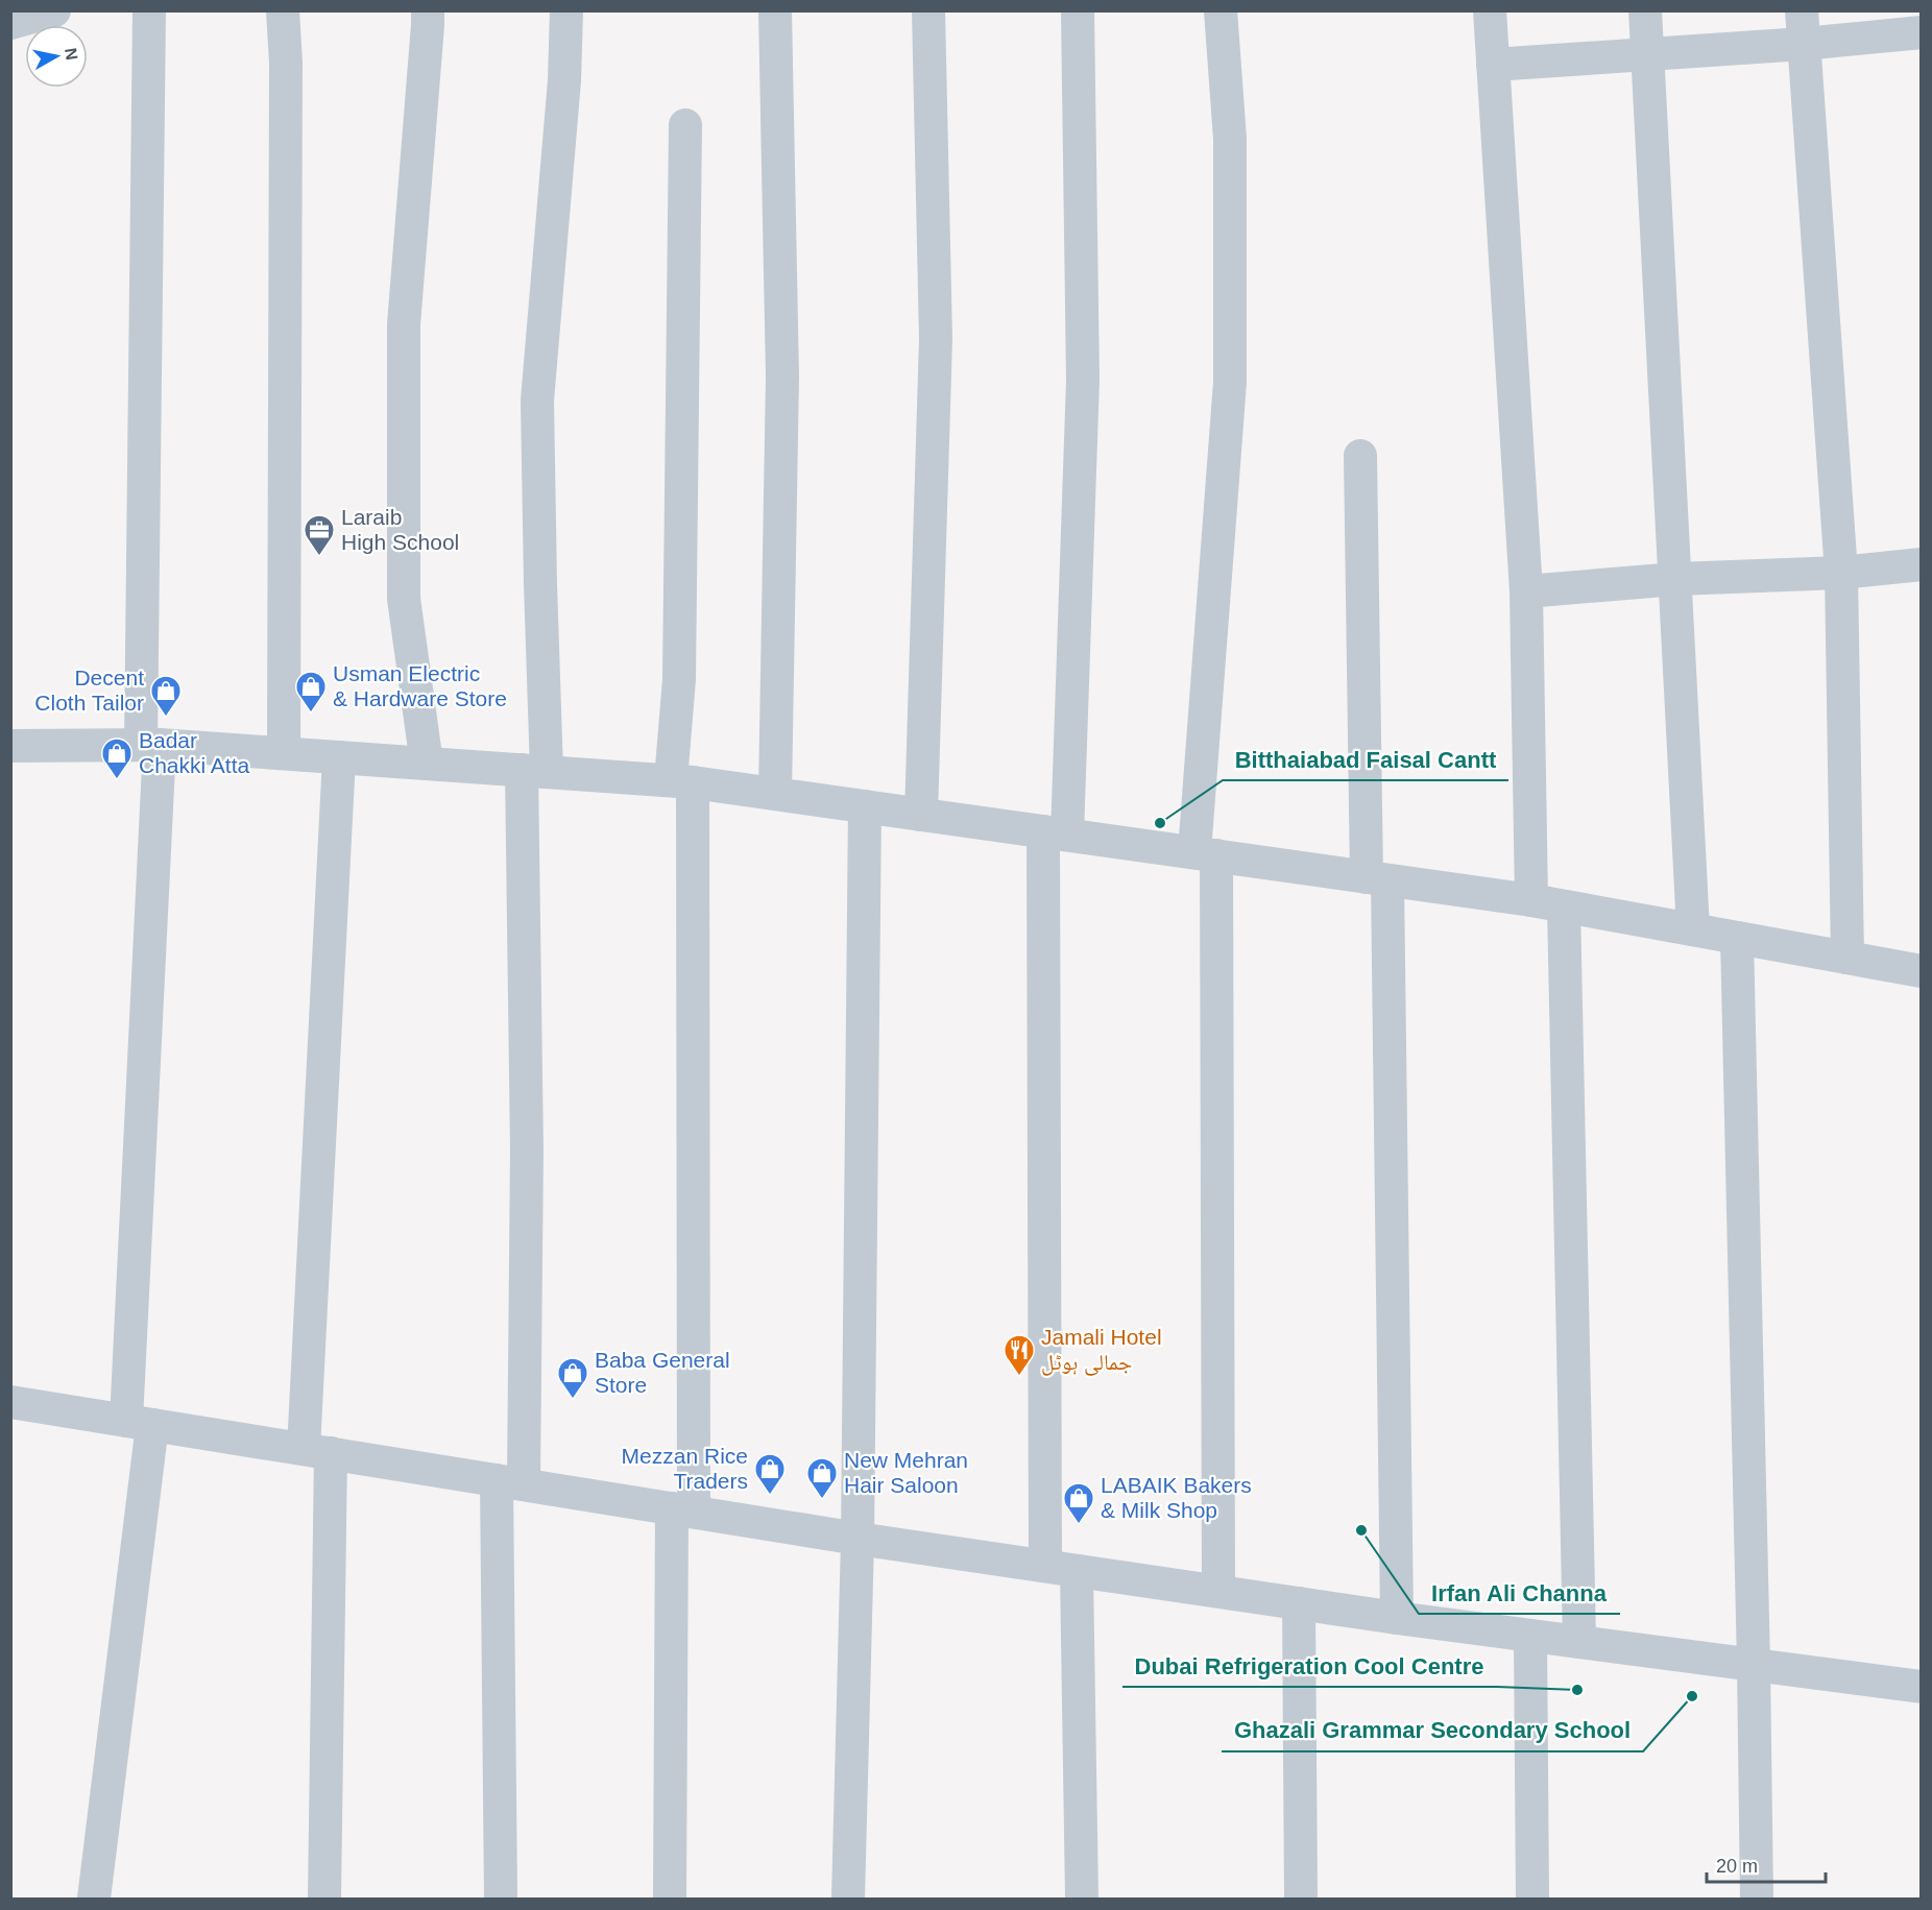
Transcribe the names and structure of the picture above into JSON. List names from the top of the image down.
{
  "places": {
    "office": ["Laraib High School"],
    "shop": [
      "Usman Electric & Hardware Store",
      "Decent Cloth Tailor",
      "Badar Chakki Atta",
      "Baba General Store",
      "Mezzan Rice Traders",
      "New Mehran Hair Saloon",
      "LABAIK Bakers & Milk Shop"
    ],
    "other": [
      "Bitthaiabad Faisal Cantt",
      "Irfan Ali Channa",
      "Dubai Refrigeration Cool Centre",
      "Ghazali Grammar Secondary School"
    ],
    "restaurant": ["Jamali Hotel جمالی ہوٹل"]
  },
  "scale_bar": "20 m",
  "north": "right"
}
